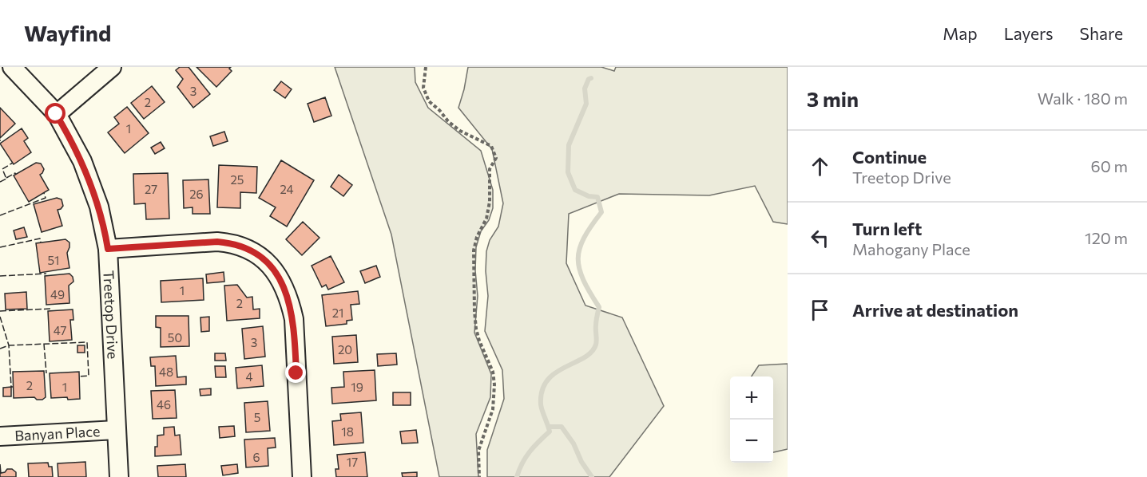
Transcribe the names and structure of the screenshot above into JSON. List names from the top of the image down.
{
  "streets": {
    "street": ["Treetop Drive", "Banyan Place"]
  },
  "crossings": [
    ["Treetop Drive", "Banyan Place"]
  ],
  "house_numbers": [
    "3",
    "2",
    "1",
    "25",
    "27",
    "24",
    "26",
    "51",
    "1",
    "49",
    "2",
    "21",
    "47",
    "50",
    "3",
    "20",
    "48",
    "4",
    "2",
    "1",
    "19",
    "46",
    "5",
    "18",
    "6",
    "17"
  ],
  "page": {
    "header": "Wayfind",
    "nav": ["Map", "Layers", "Share"],
    "heading": ["3 min", "Walk · 180 m"],
    "list": [
      ["Continue", "Treetop Drive", "60 m"],
      ["Turn left", "Mahogany Place", "120 m"],
      "Arrive at destination"
    ],
    "map_buttons": ["+", "−"]
  }
}
